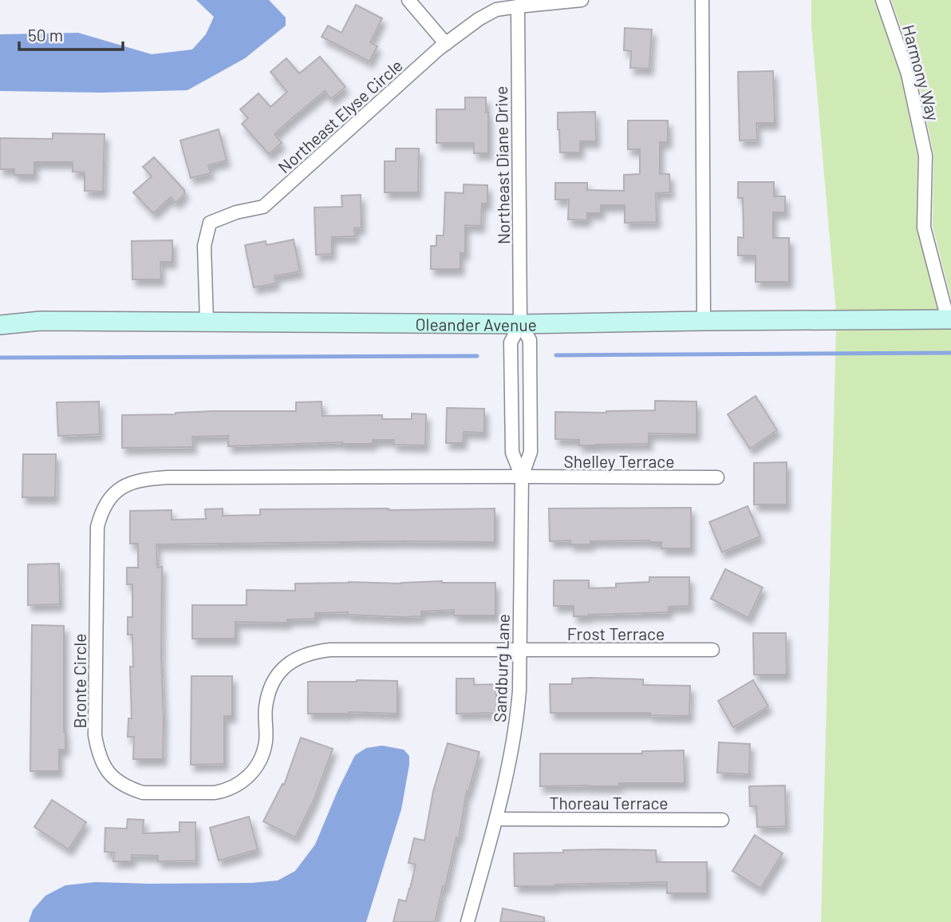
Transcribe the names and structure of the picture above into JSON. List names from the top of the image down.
{
  "streets": {
    "street": [
      "Harmony Way",
      "Northeast Elyse Circle",
      "Northeast Diane Drive",
      "Oleander Avenue",
      "Shelley Terrace",
      "Frost Terrace",
      "Sandburg Lane",
      "Bronte Circle",
      "Thoreau Terrace"
    ]
  },
  "crossings": [
    ["Harmony Way", "Oleander Avenue"],
    ["Northeast Elyse Circle", "Northeast Diane Drive"],
    ["Northeast Elyse Circle", "Oleander Avenue"],
    ["Northeast Diane Drive", "Oleander Avenue"],
    ["Northeast Diane Drive", "Sandburg Lane"],
    ["Oleander Avenue", "Sandburg Lane"],
    ["Shelley Terrace", "Sandburg Lane"],
    ["Shelley Terrace", "Bronte Circle"],
    ["Frost Terrace", "Sandburg Lane"],
    ["Frost Terrace", "Bronte Circle"],
    ["Sandburg Lane", "Bronte Circle"],
    ["Sandburg Lane", "Thoreau Terrace"]
  ],
  "scale_bar": "50 m"
}
